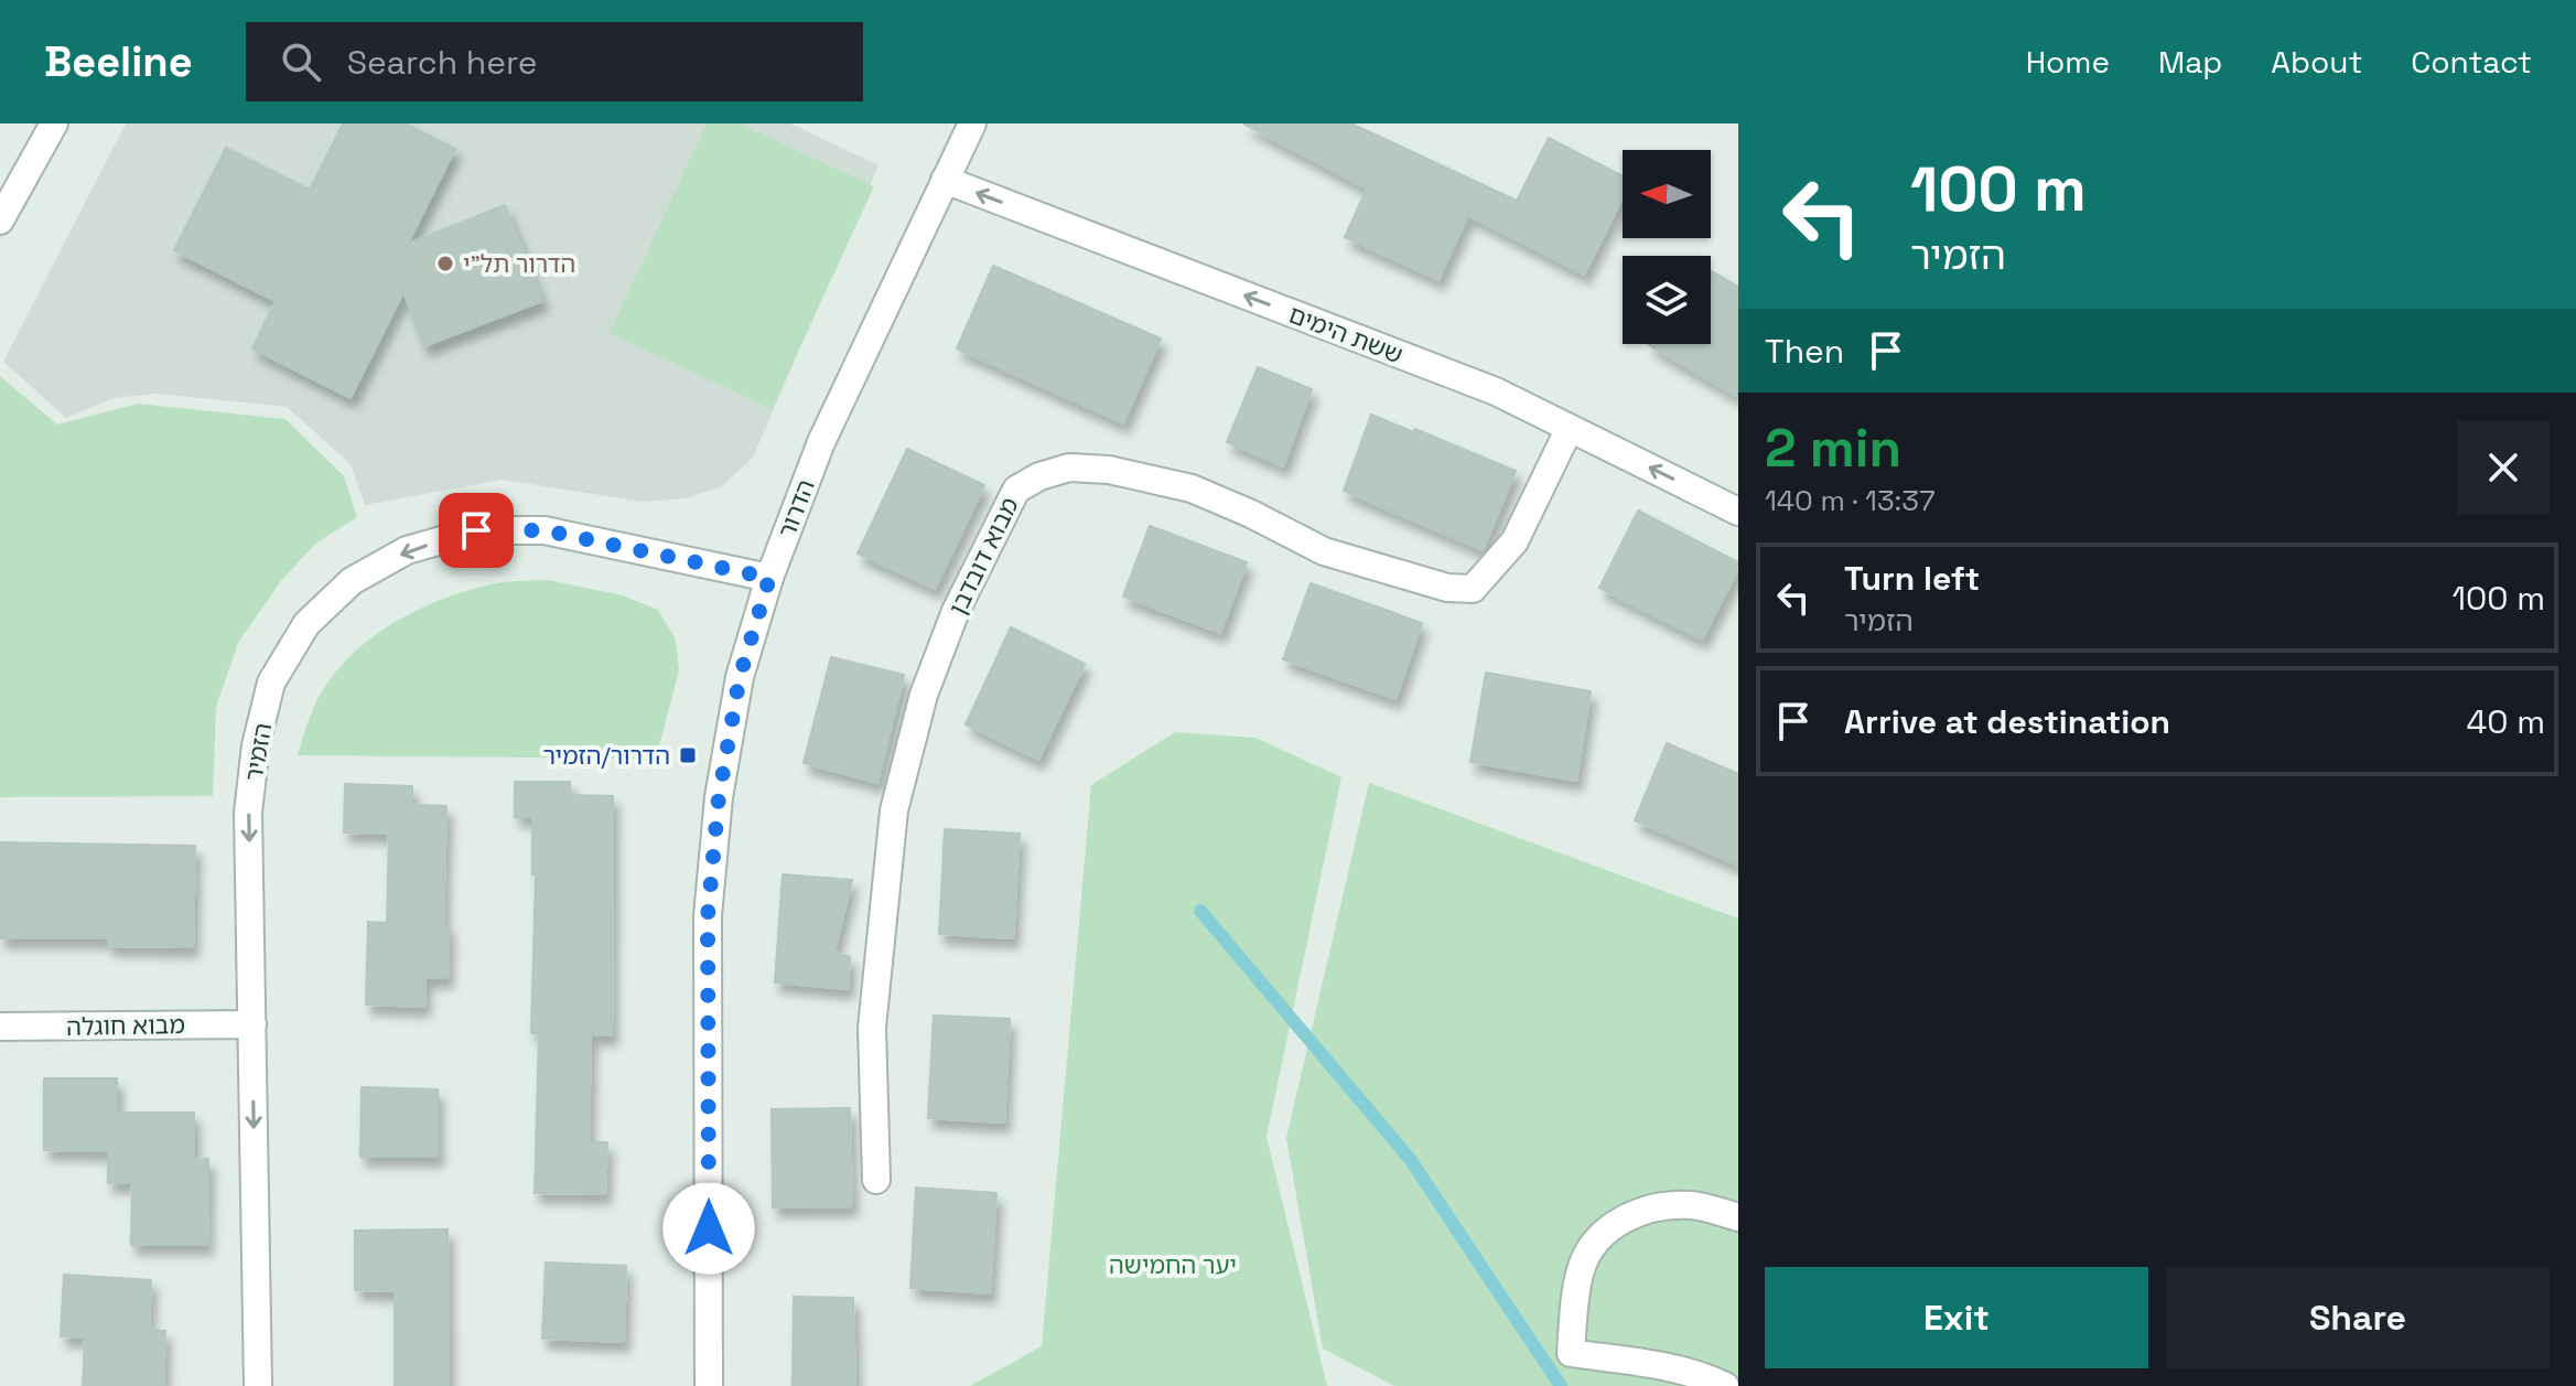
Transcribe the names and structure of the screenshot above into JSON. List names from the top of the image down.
{
  "streets": {
    "street": [
      "ששת הימים",
      "הדרור",
      "מבוא דובדבן",
      "הזמיר",
      "מבוא חוגלה"
    ]
  },
  "crossings": [
    ["ששת הימים", "הדרור"],
    ["ששת הימים", "מבוא דובדבן"],
    ["הדרור", "הזמיר"],
    ["הזמיר", "מבוא חוגלה"]
  ],
  "one_way": ["ששת הימים"],
  "parks": ["יער החמישה"],
  "places": {
    "other": ["הדרור תל\"י"],
    "transit": ["הדרור/הזמיר"]
  },
  "north": "left",
  "page": {
    "header": "Beeline",
    "search": "Search here",
    "nav": [
      "Home",
      "Map",
      "About",
      "Contact"
    ],
    "turn": ["100 m", "הזמיר"],
    "then": "Then",
    "heading": ["2 min", "140 m · 13:37"],
    "list": [
      {
        "name": "Turn left",
        "note": "הזמיר",
        "value": "100 m"
      },
      {
        "name": "Arrive at destination",
        "value": "40 m"
      }
    ],
    "buttons": ["Exit", "Share"]
  }
}
